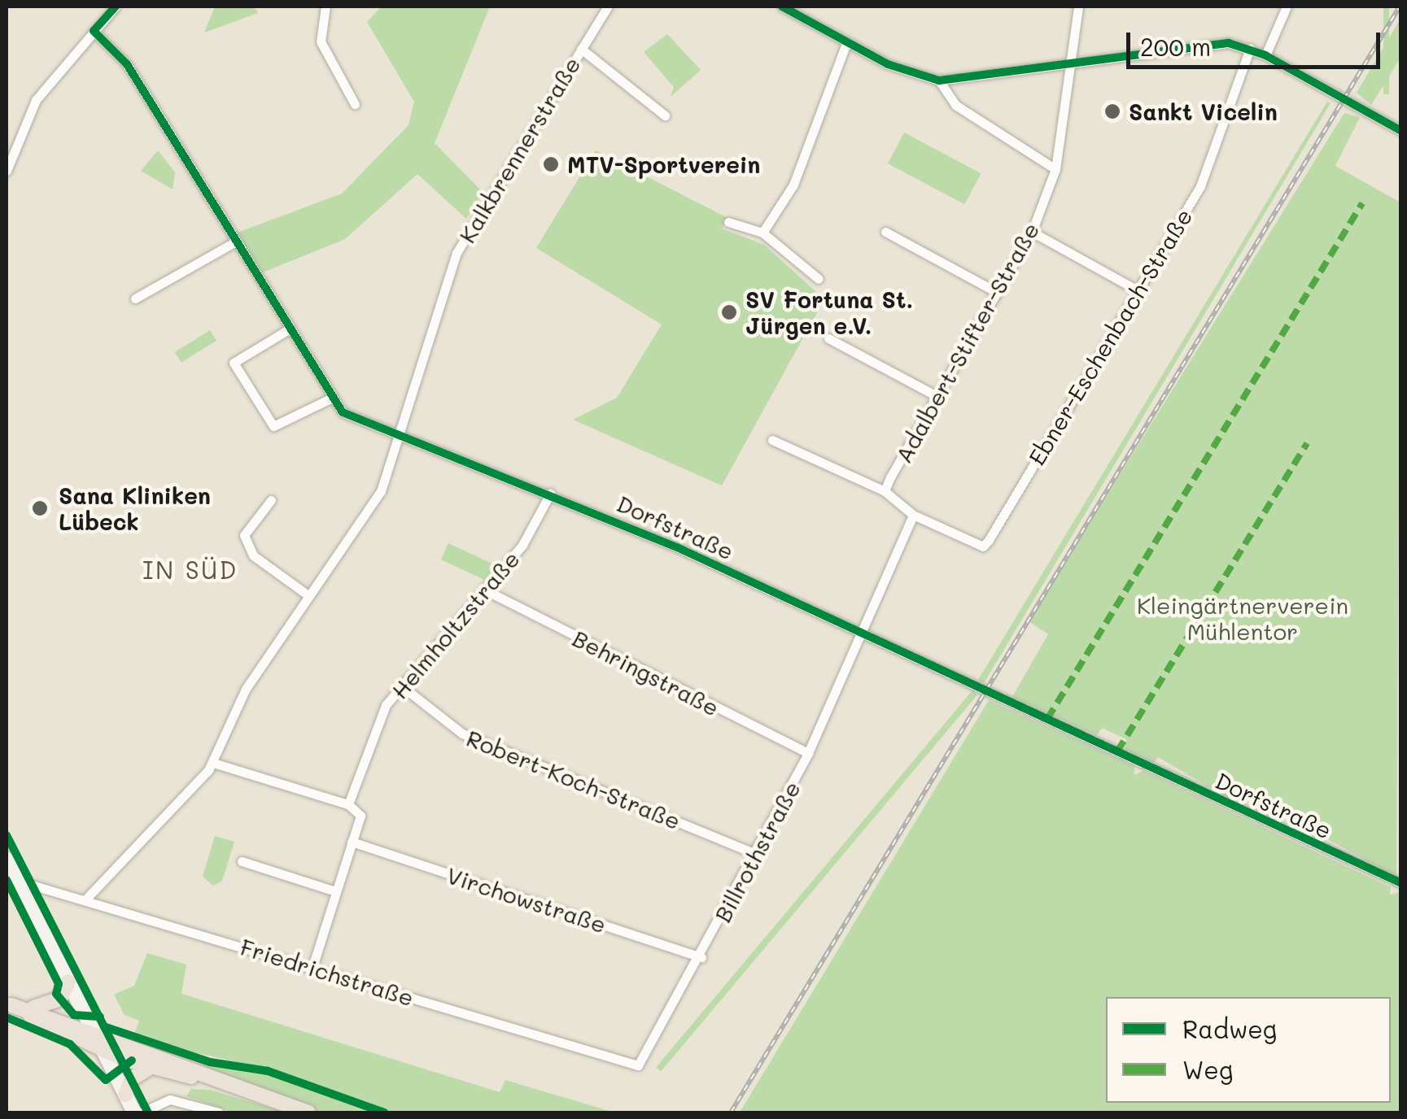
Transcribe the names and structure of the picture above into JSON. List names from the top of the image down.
{
  "streets": {
    "street": [
      "Kalkbrennerstraße",
      "Ebner-Eschenbach-Straße",
      "Adalbert-Stifter-Straße",
      "Dorfstraße",
      "Helmholtzstraße",
      "Behringstraße",
      "Robert-Koch-Straße",
      "Billrothstraße",
      "Virchowstraße",
      "Friedrichstraße"
    ]
  },
  "crossings": [
    ["Kalkbrennerstraße", "Dorfstraße"],
    ["Ebner-Eschenbach-Straße", "Billrothstraße"],
    ["Dorfstraße", "Helmholtzstraße"],
    ["Dorfstraße", "Billrothstraße"],
    ["Helmholtzstraße", "Behringstraße"],
    ["Helmholtzstraße", "Robert-Koch-Straße"],
    ["Behringstraße", "Billrothstraße"],
    ["Robert-Koch-Straße", "Billrothstraße"],
    ["Billrothstraße", "Virchowstraße"],
    ["Billrothstraße", "Friedrichstraße"]
  ],
  "districts": ["IN SÜD"],
  "parks": ["Kleingärtnerverein Mühlentor"],
  "places": [
    "Sankt Vicelin",
    "MTV-Sportverein",
    "SV Fortuna St. Jürgen e.V.",
    "Sana Kliniken Lübeck"
  ],
  "legend": ["Radweg", "Weg"],
  "scale_bar": "200 m"
}
